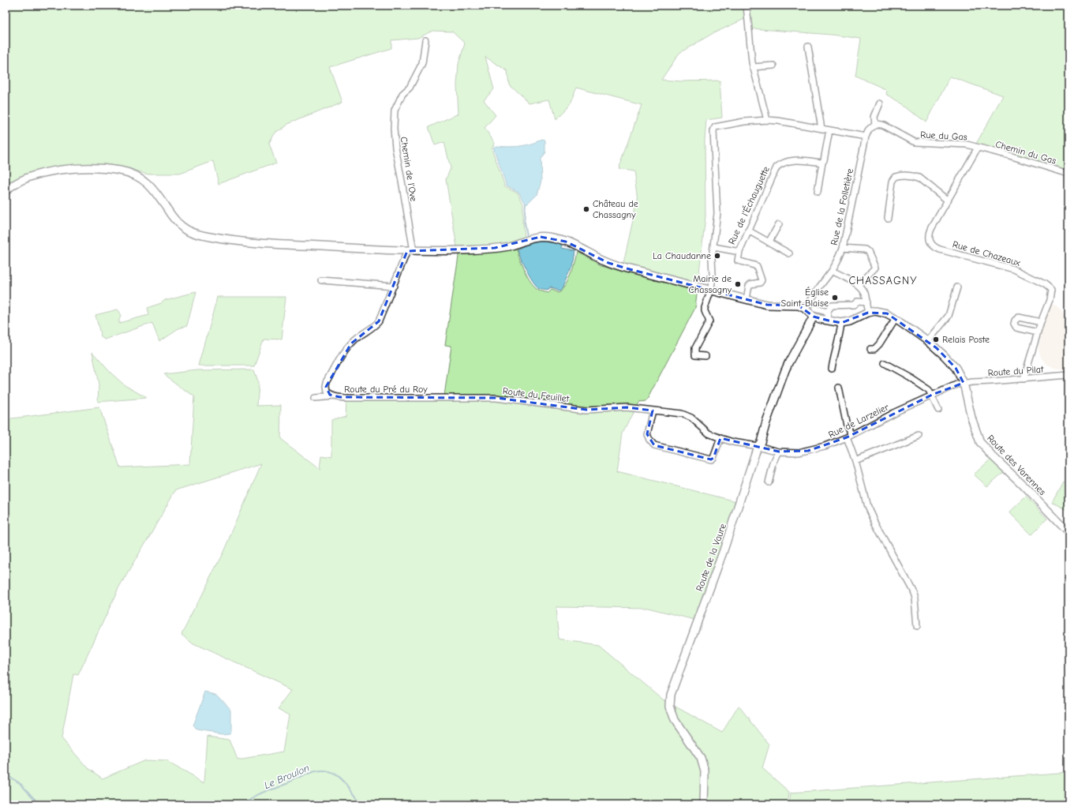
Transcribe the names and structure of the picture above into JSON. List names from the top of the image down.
{
  "streets": {
    "street": [
      "Rue du Gas",
      "Chemin du Gas",
      "Chemin de l'Ove",
      "Rue de l'Échauguette",
      "Rue de la Folletière",
      "Rue de Chazeaux",
      "Route du Pilat",
      "Route du Pré du Roy",
      "Route du Feuillet",
      "Rue de Larzelier",
      "Route des Varennes",
      "Route de la Vaure"
    ]
  },
  "crossings": [
    ["Rue du Gas", "Chemin du Gas"],
    ["Rue du Gas", "Rue de la Folletière"],
    ["Rue du Gas", "Rue de Chazeaux"],
    ["Chemin du Gas", "Rue de Chazeaux"],
    ["Rue de Chazeaux", "Route du Pilat"],
    ["Route du Pilat", "Rue de Larzelier"],
    ["Route du Pilat", "Route des Varennes"],
    ["Route du Pré du Roy", "Route du Feuillet"],
    ["Route du Feuillet", "Rue de Larzelier"],
    ["Rue de Larzelier", "Route des Varennes"],
    ["Rue de Larzelier", "Route de la Vaure"]
  ],
  "districts": ["CHASSAGNY"],
  "water": ["Le Broulon"],
  "places": [
    "Château de Chassagny",
    "La Chaudanne",
    "Mairie de Chassagny",
    "Église Saint-Blaise",
    "Relais Poste"
  ]
}
